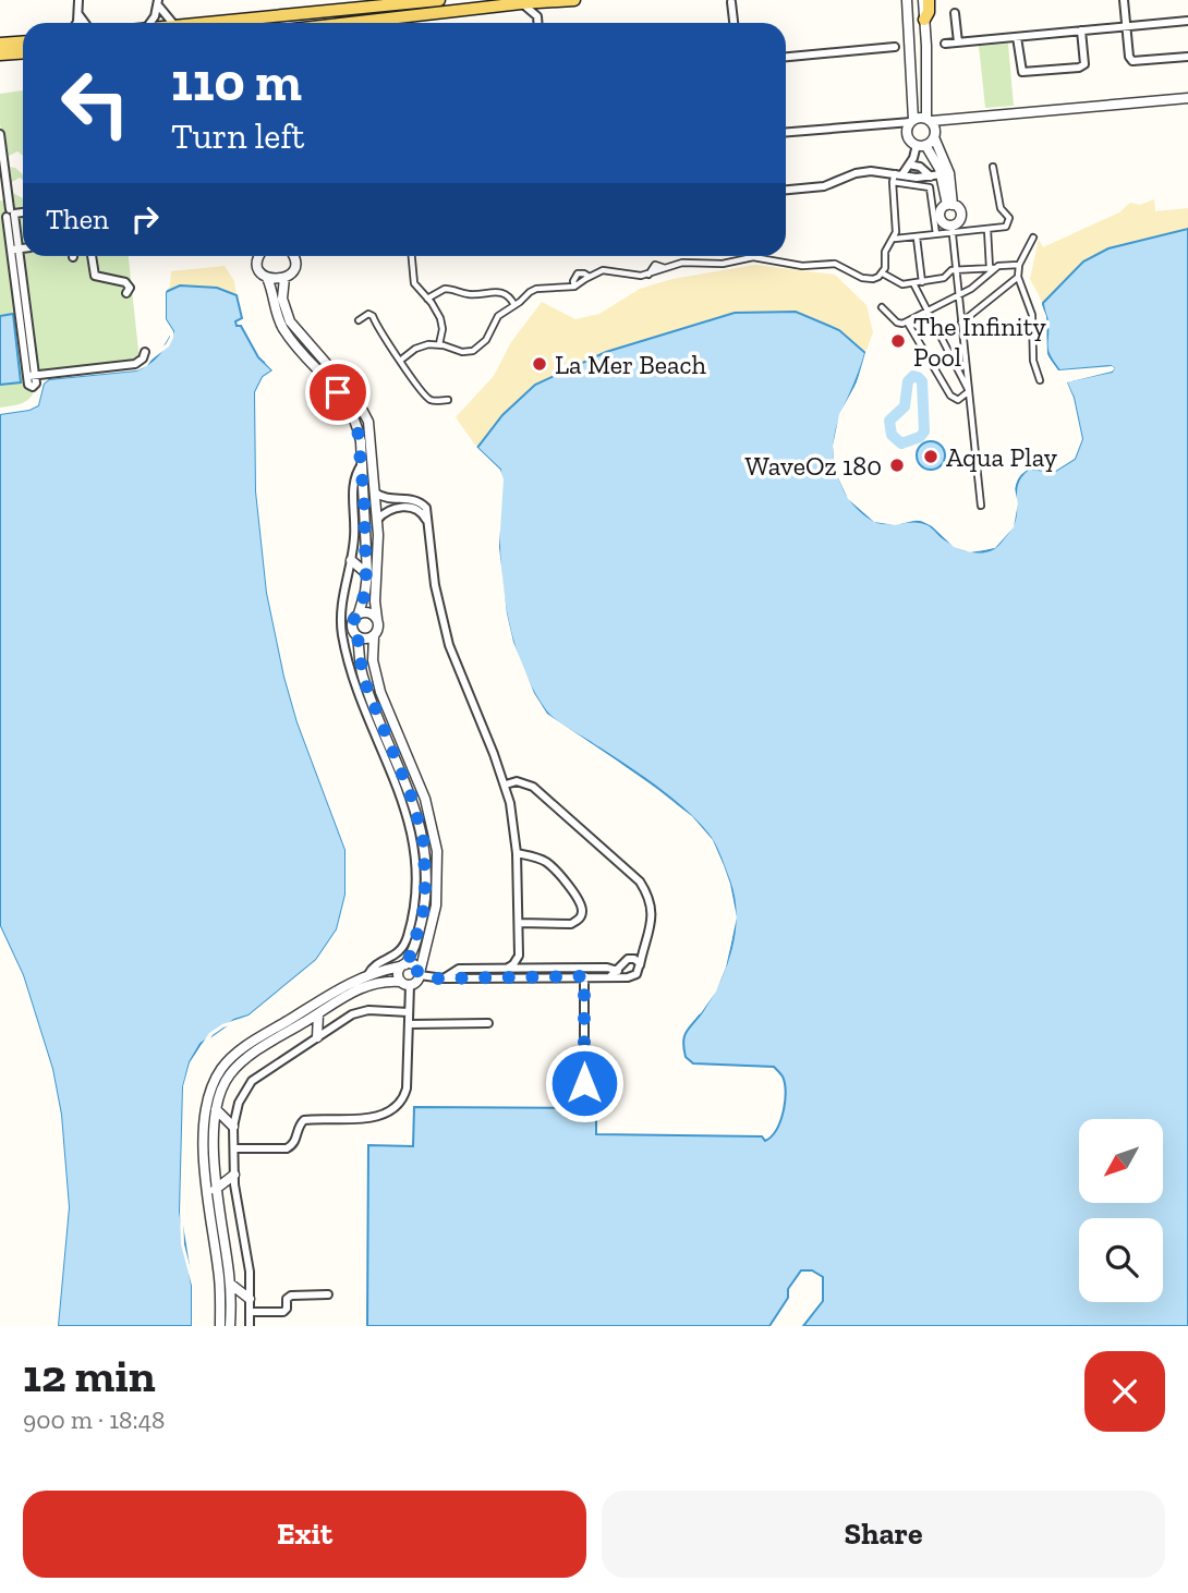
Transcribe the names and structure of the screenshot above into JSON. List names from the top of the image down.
{
  "places": [
    "The Infinity Pool",
    "La Mer Beach",
    "Aqua Play",
    "WaveOz 180"
  ],
  "north": "bottom left",
  "page": {
    "turn": ["110 m", "Turn left"],
    "then": "Then",
    "heading": ["12 min", "900 m · 18:48"],
    "buttons": ["Exit", "Share"]
  }
}
